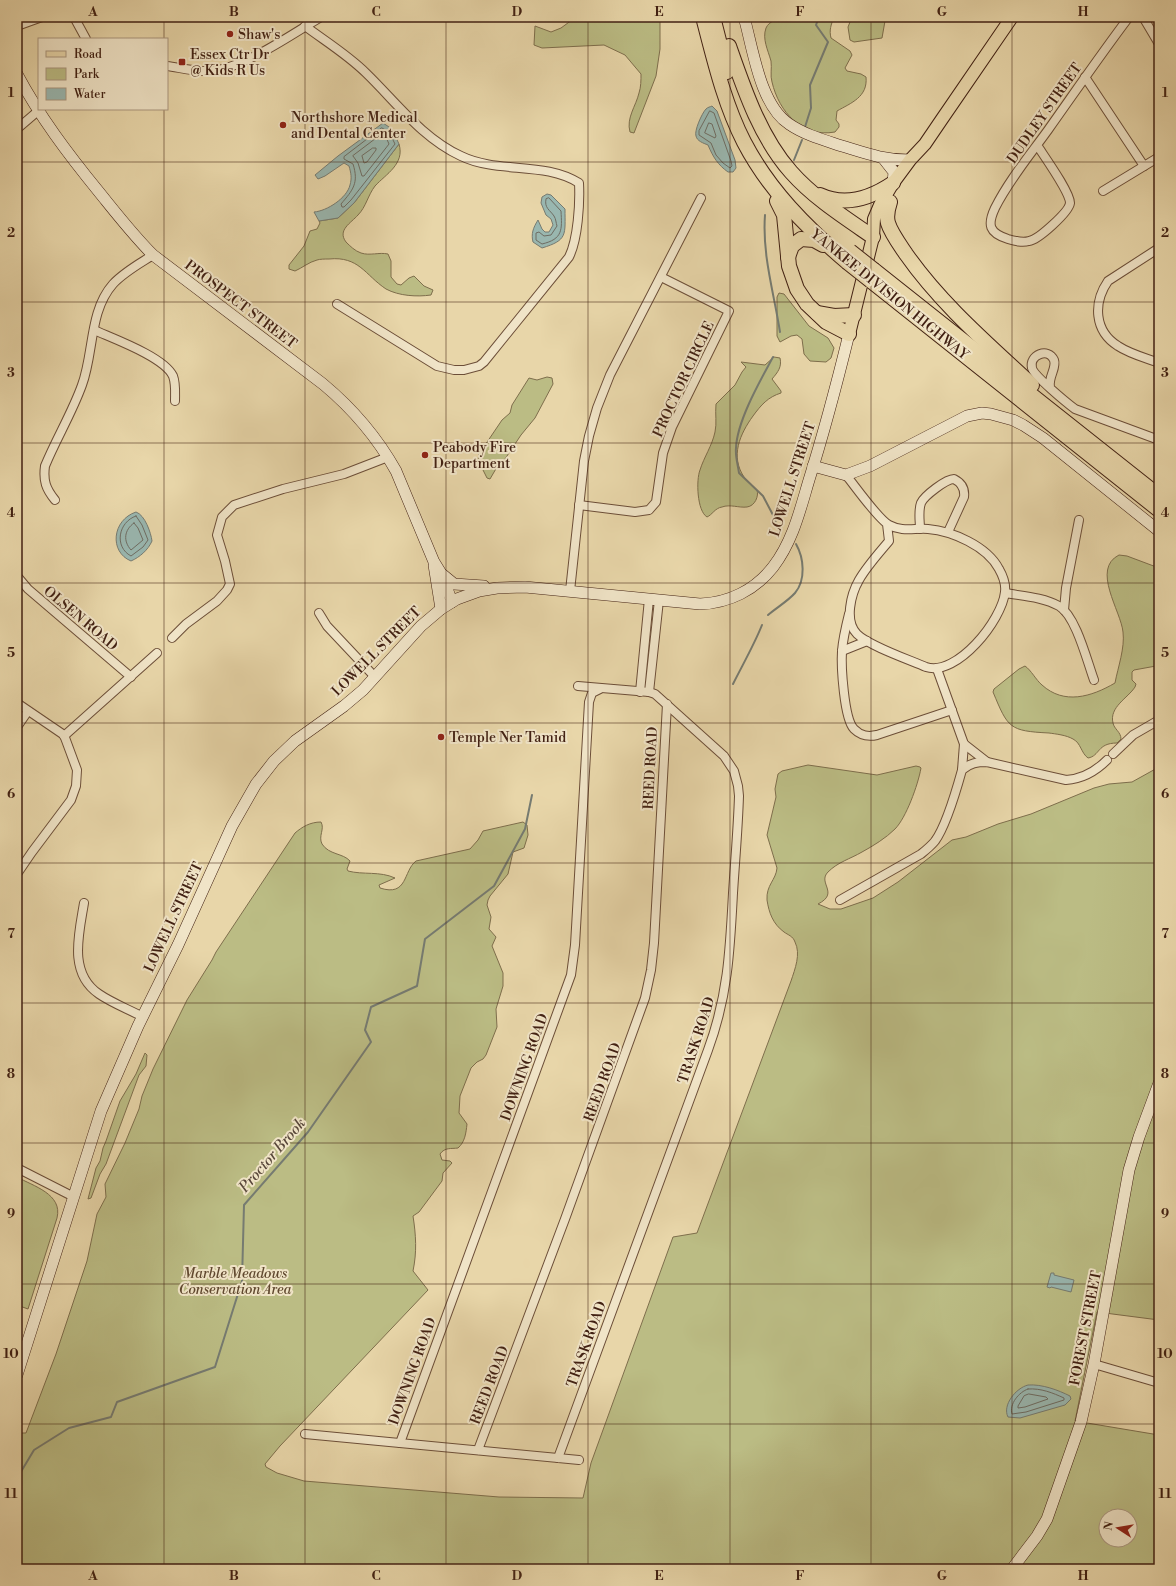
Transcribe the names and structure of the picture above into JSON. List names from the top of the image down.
{
  "streets": {
    "highway": ["YANKEE DIVISION HIGHWAY"],
    "main road": ["LOWELL STREET"],
    "street": [
      "DUDLEY STREET",
      "PROSPECT STREET",
      "PROCTOR CIRCLE",
      "OLSEN ROAD",
      "REED ROAD",
      "TRASK ROAD",
      "DOWNING ROAD",
      "FOREST STREET"
    ]
  },
  "crossings": [
    ["PROSPECT STREET", "LOWELL STREET"],
    ["REED ROAD", "TRASK ROAD"]
  ],
  "water": ["Proctor Brook"],
  "parks": ["Marble Meadows Conservation Area"],
  "places": {
    "other": [
      "Shaw's",
      "Northshore Medical and Dental Center",
      "Peabody Fire Department",
      "Temple Ner Tamid"
    ],
    "transit": ["Essex Ctr Dr @ Kids R Us"]
  },
  "legend": ["Road", "Park", "Water"],
  "north": "left",
  "grid": {
    "columns": [
      "A",
      "B",
      "C",
      "D",
      "E",
      "F",
      "G",
      "H"
    ],
    "rows": [
      "1",
      "2",
      "3",
      "4",
      "5",
      "6",
      "7",
      "8",
      "9",
      "10",
      "11"
    ]
  }
}
